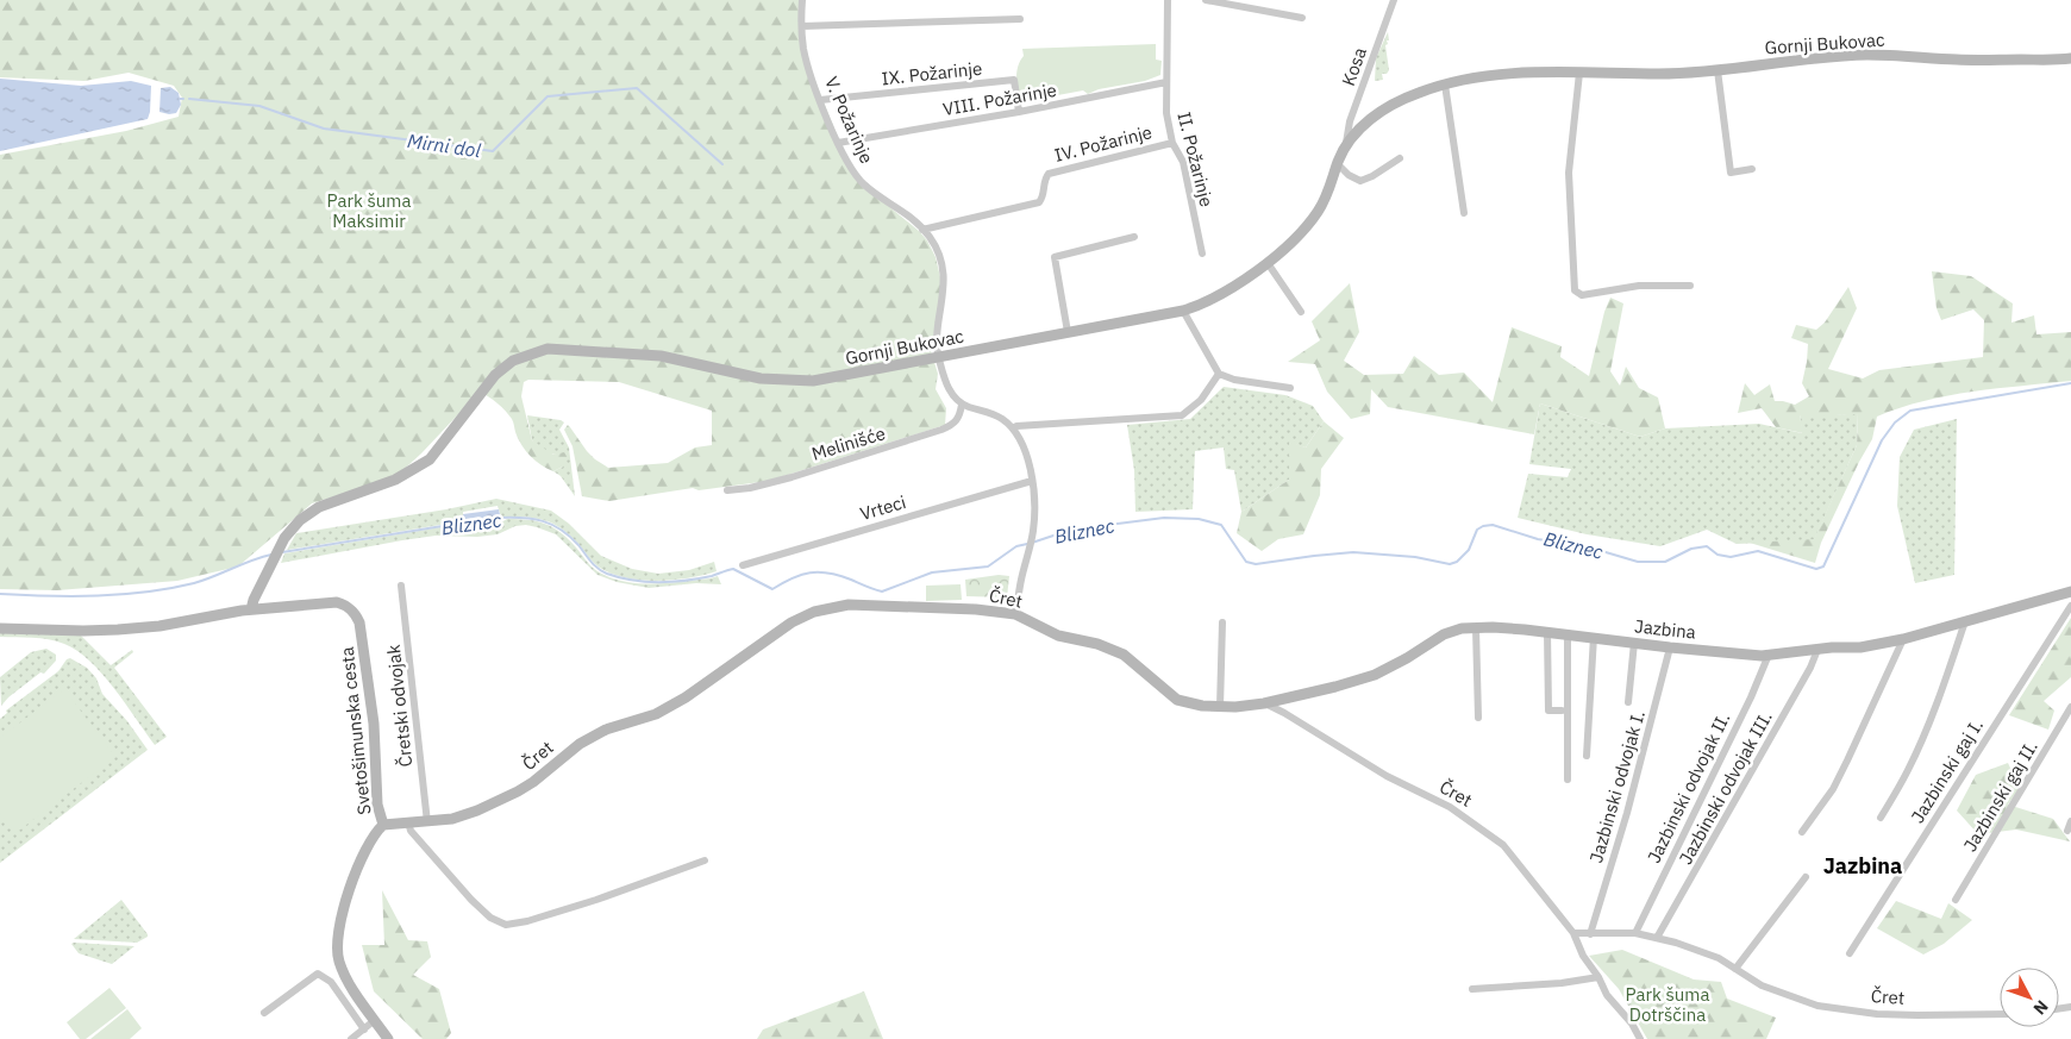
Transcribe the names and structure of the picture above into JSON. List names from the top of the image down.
{
  "streets": {
    "street": [
      "Gornji Bukovac",
      "Kosa",
      "IX. Požarinje",
      "VIII. Požarinje",
      "V. Požarinje",
      "IV. Požarinje",
      "II. Požarinje",
      "Melinišće",
      "Vrteci",
      "Čret",
      "Jazbina",
      "Čretski odvojak",
      "Svetošimunska cesta",
      "Jazbinski gaj I.",
      "Jazbinski odvojak I.",
      "Jazbinski odvojak II.",
      "Jazbinski odvojak III.",
      "Jazbinski gaj II."
    ]
  },
  "crossings": [
    ["Gornji Bukovac", "Kosa"],
    ["Gornji Bukovac", "V. Požarinje"],
    ["Gornji Bukovac", "Svetošimunska cesta"],
    ["IX. Požarinje", "VIII. Požarinje"],
    ["IX. Požarinje", "V. Požarinje"],
    ["VIII. Požarinje", "V. Požarinje"],
    ["VIII. Požarinje", "II. Požarinje"],
    ["V. Požarinje", "IV. Požarinje"],
    ["IV. Požarinje", "II. Požarinje"],
    ["Čret", "Jazbina"],
    ["Čret", "Čretski odvojak"],
    ["Čret", "Svetošimunska cesta"],
    ["Čret", "Jazbinski odvojak I."],
    ["Čret", "Jazbinski odvojak II."],
    ["Čret", "Jazbinski odvojak III."],
    ["Jazbina", "Jazbinski odvojak I."],
    ["Jazbina", "Jazbinski odvojak II."],
    ["Jazbina", "Jazbinski odvojak III."]
  ],
  "districts": ["Jazbina"],
  "water": ["Mirni dol", "Bliznec"],
  "parks": ["Park šuma Maksimir", "Park šuma Dotrščina"],
  "north": "bottom right"
}
